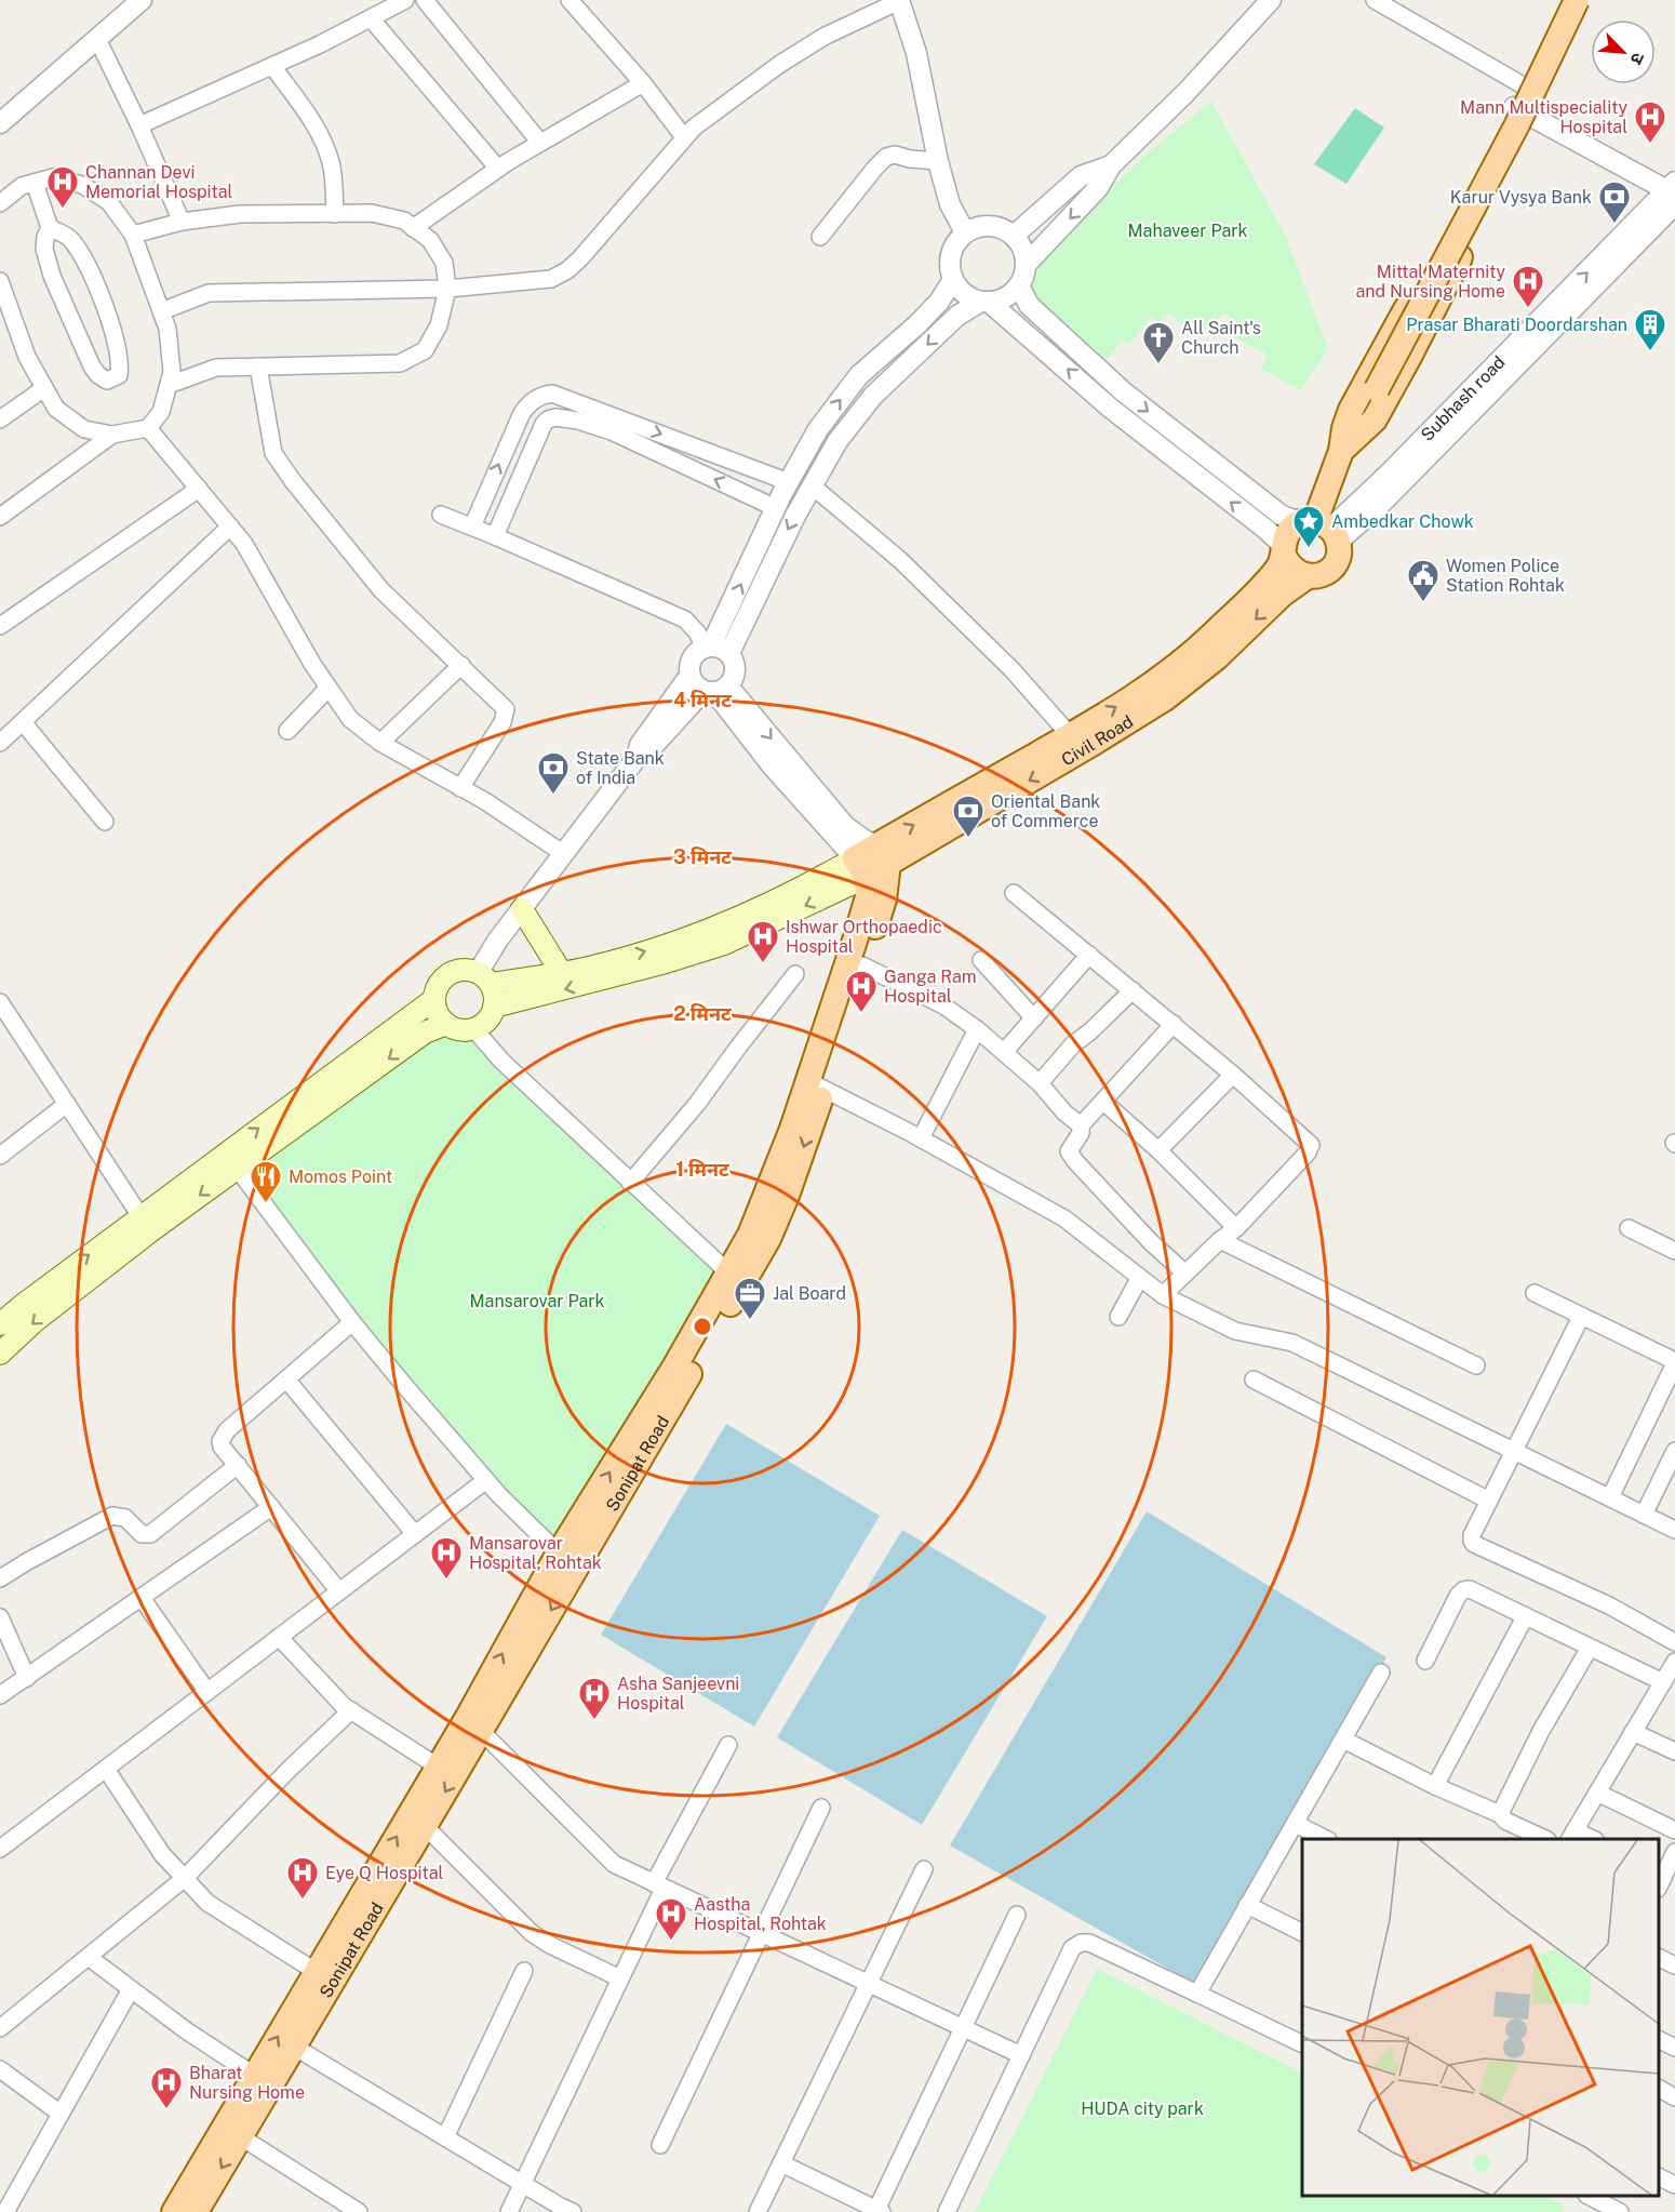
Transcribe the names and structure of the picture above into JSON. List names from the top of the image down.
{
  "streets": {
    "main road": ["Civil Road", "Sonipat Road"],
    "street": ["Subhash road"]
  },
  "crossings": [
    ["Subhash road", "Civil Road"],
    ["Civil Road", "Sonipat Road"]
  ],
  "parks": ["Mahaveer Park", "Mansarovar Park", "HUDA city park"],
  "places": {
    "hospital": [
      "Mann Multispeciality Hospital",
      "Channan Devi Memorial Hospital",
      "Mittal Maternity and Nursing Home",
      "Ishwar Orthopaedic Hospital",
      "Ganga Ram Hospital",
      "Mansarovar Hospital, Rohtak",
      "Asha Sanjeevni Hospital",
      "Eye Q Hospital",
      "Aastha Hospital, Rohtak",
      "Bharat Nursing Home"
    ],
    "bank": ["Karur Vysya Bank", "State Bank of India", "Oriental Bank of Commerce"],
    "building": ["Prasar Bharati Doordarshan"],
    "church": ["All Saint's Church"],
    "place": ["Ambedkar Chowk"],
    "public building": ["Women Police Station Rohtak"],
    "restaurant": ["Momos Point"],
    "office": ["Jal Board"]
  },
  "north": "bottom right",
  "rings": [
    "4 मिनट",
    "3 मिनट",
    "2 मिनट",
    "1 मिनट"
  ]
}
